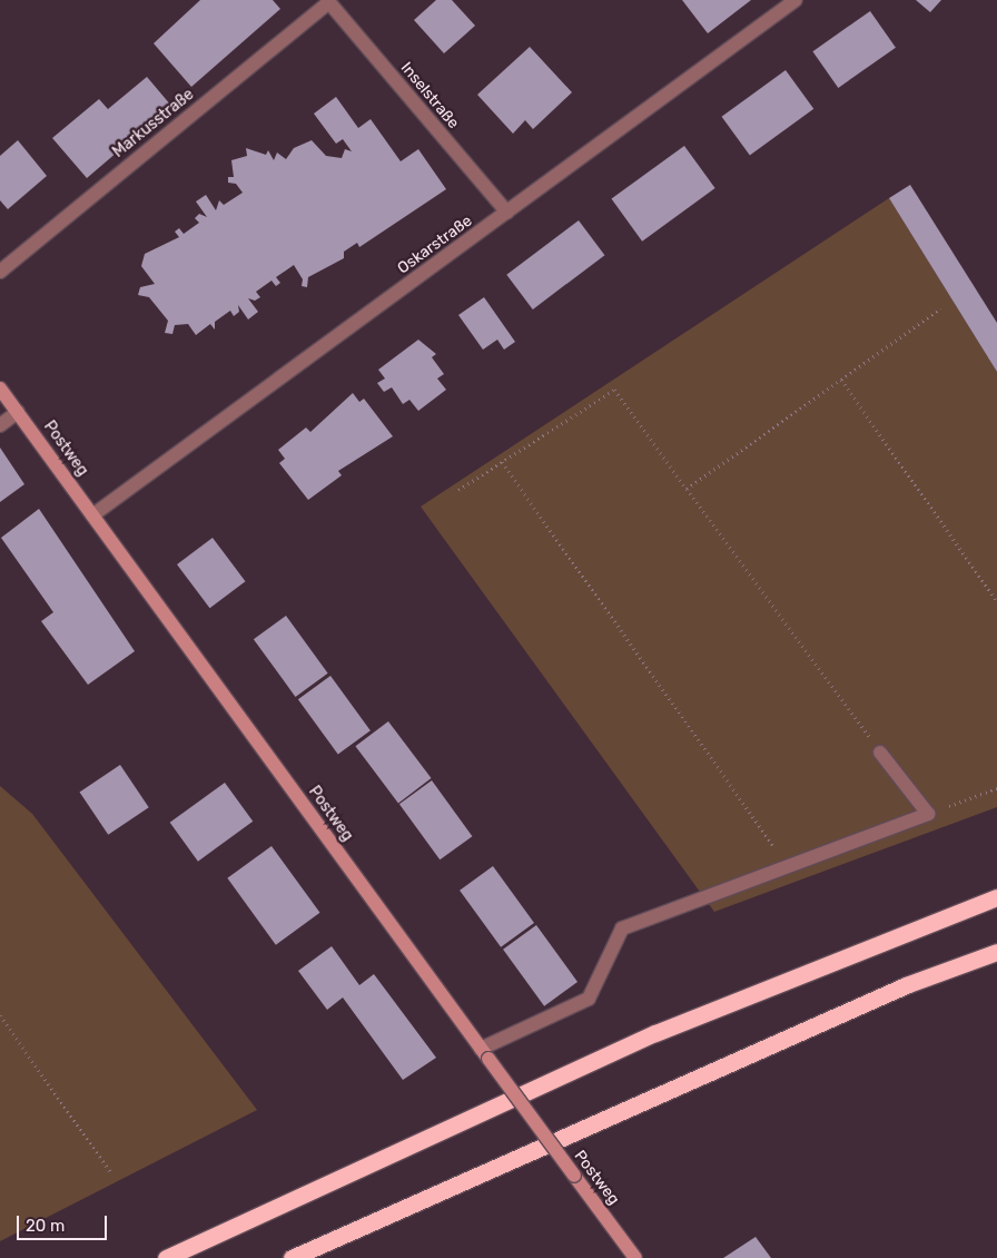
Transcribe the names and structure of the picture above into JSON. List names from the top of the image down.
{
  "streets": {
    "main road": ["Postweg"],
    "street": ["Inselstraße", "Markusstraße", "Oskarstraße"]
  },
  "crossings": [
    ["Inselstraße", "Markusstraße"],
    ["Inselstraße", "Oskarstraße"],
    ["Oskarstraße", "Postweg"]
  ],
  "scale_bar": "20 m"
}
